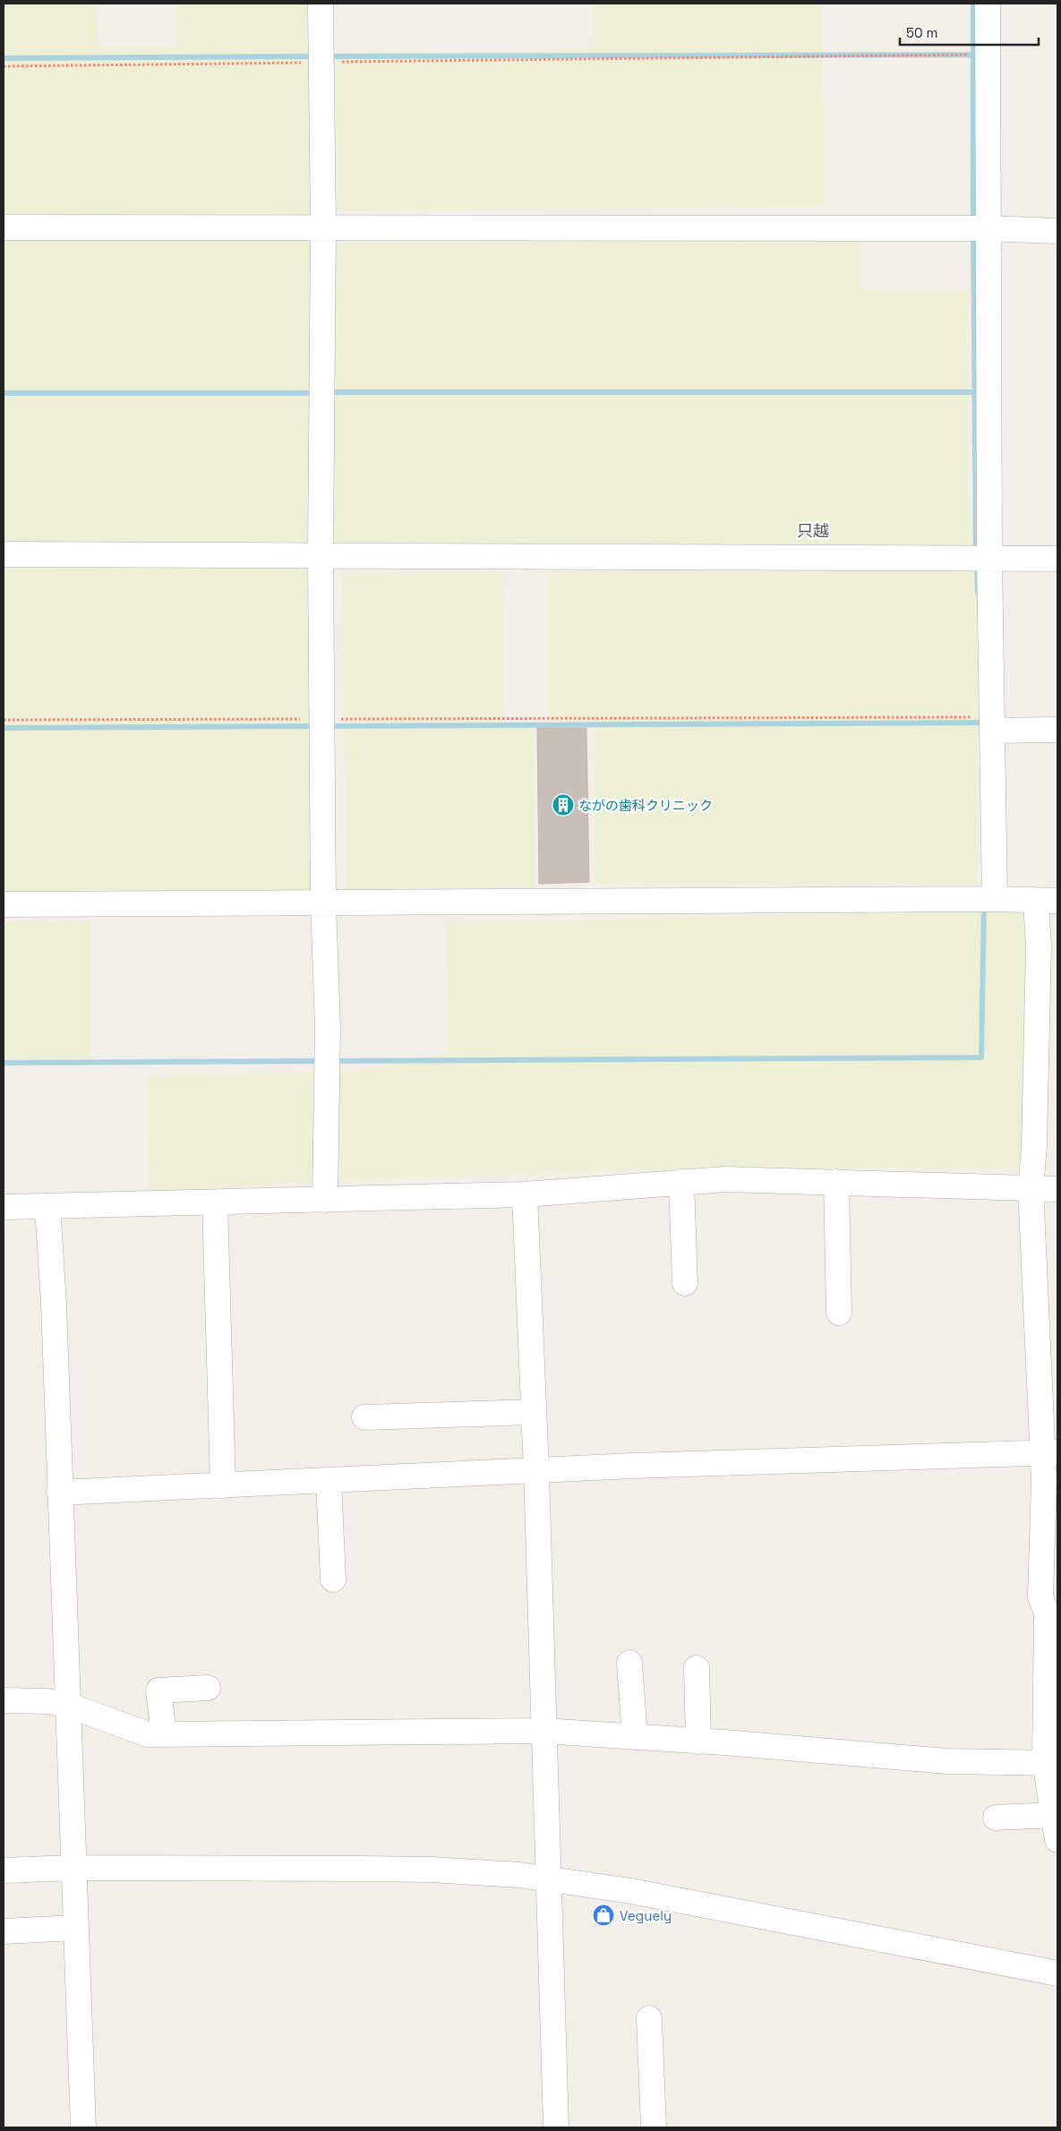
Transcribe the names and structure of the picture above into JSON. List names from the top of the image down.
{
  "districts": ["只越"],
  "places": {
    "building": ["ながの歯科クリニック"],
    "shop": ["Veguely"]
  },
  "scale_bar": "50 m"
}
